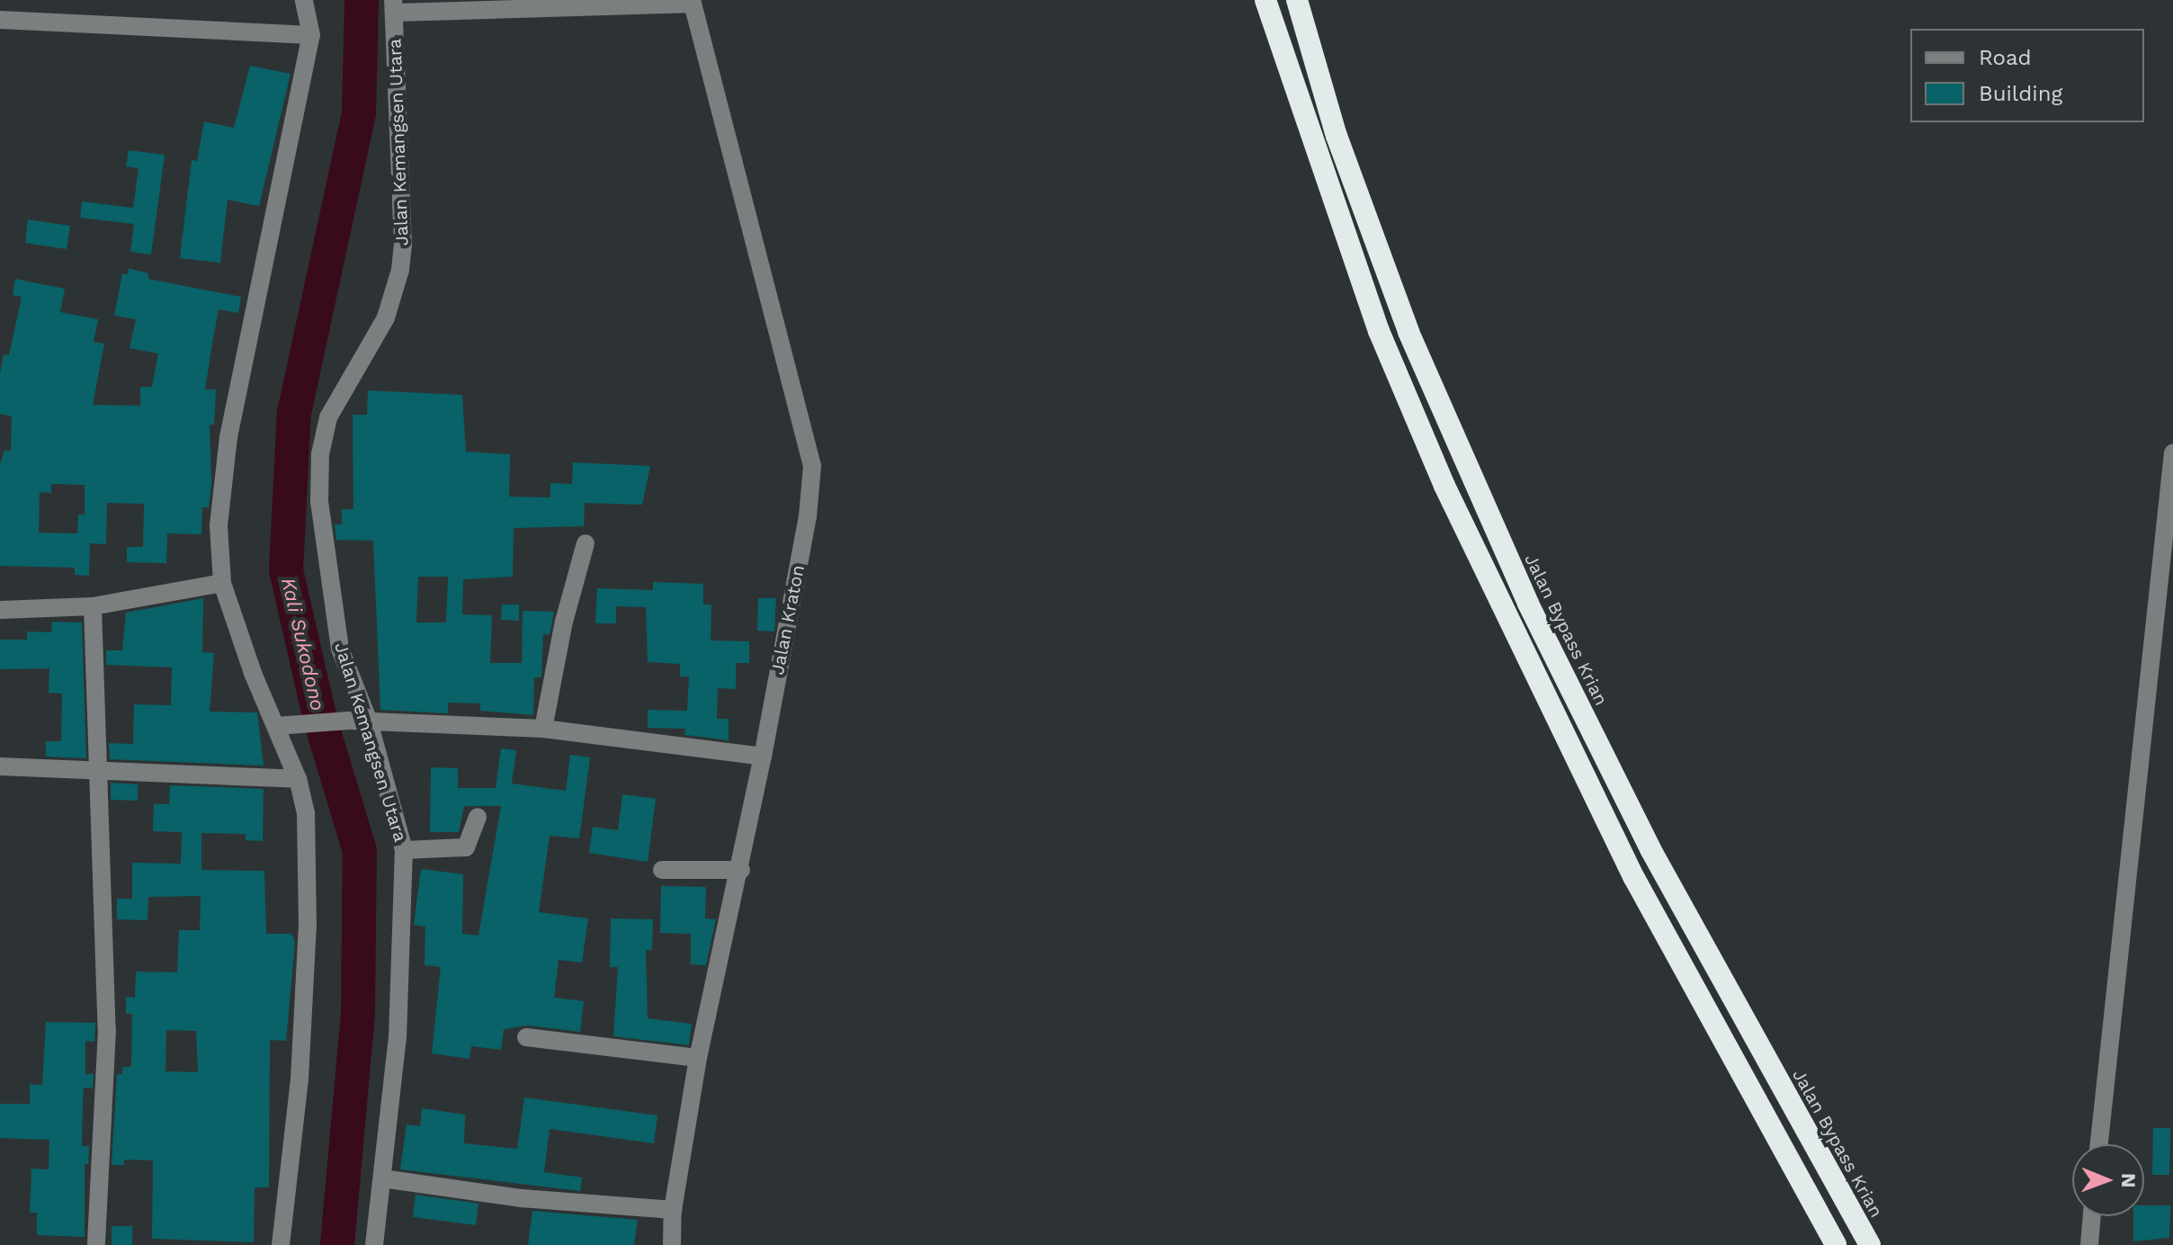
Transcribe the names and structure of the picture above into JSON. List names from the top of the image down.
{
  "streets": {
    "highway": ["Jalan Bypass Krian"],
    "street": ["Jalan Kemangsen Utara", "Jalan Kraton"]
  },
  "water": ["Kali Sukodono"],
  "legend": ["Road", "Building"],
  "north": "right"
}
